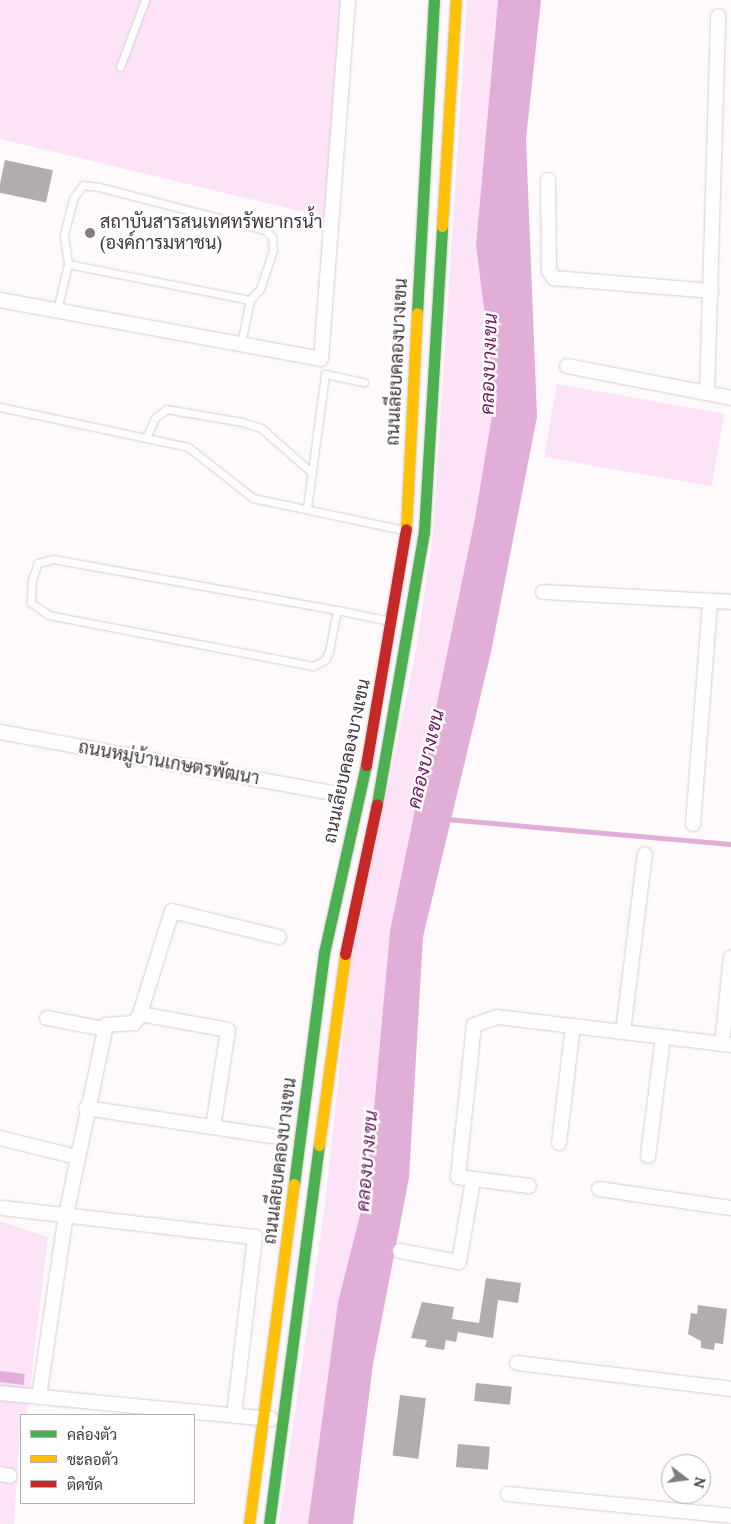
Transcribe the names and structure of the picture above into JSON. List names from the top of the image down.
{
  "streets": {
    "main road": ["ถนนเลียบคลองบางเขน"],
    "street": ["ถนนหมู่บ้านเกษตรพัฒนา"]
  },
  "water": ["คลองบางเขน"],
  "places": ["สถาบันสารสนเทศทรัพยากรน้ำ (องค์การมหาชน)"],
  "legend": ["คล่องตัว", "ชะลอตัว", "ติดขัด"],
  "north": "right"
}
